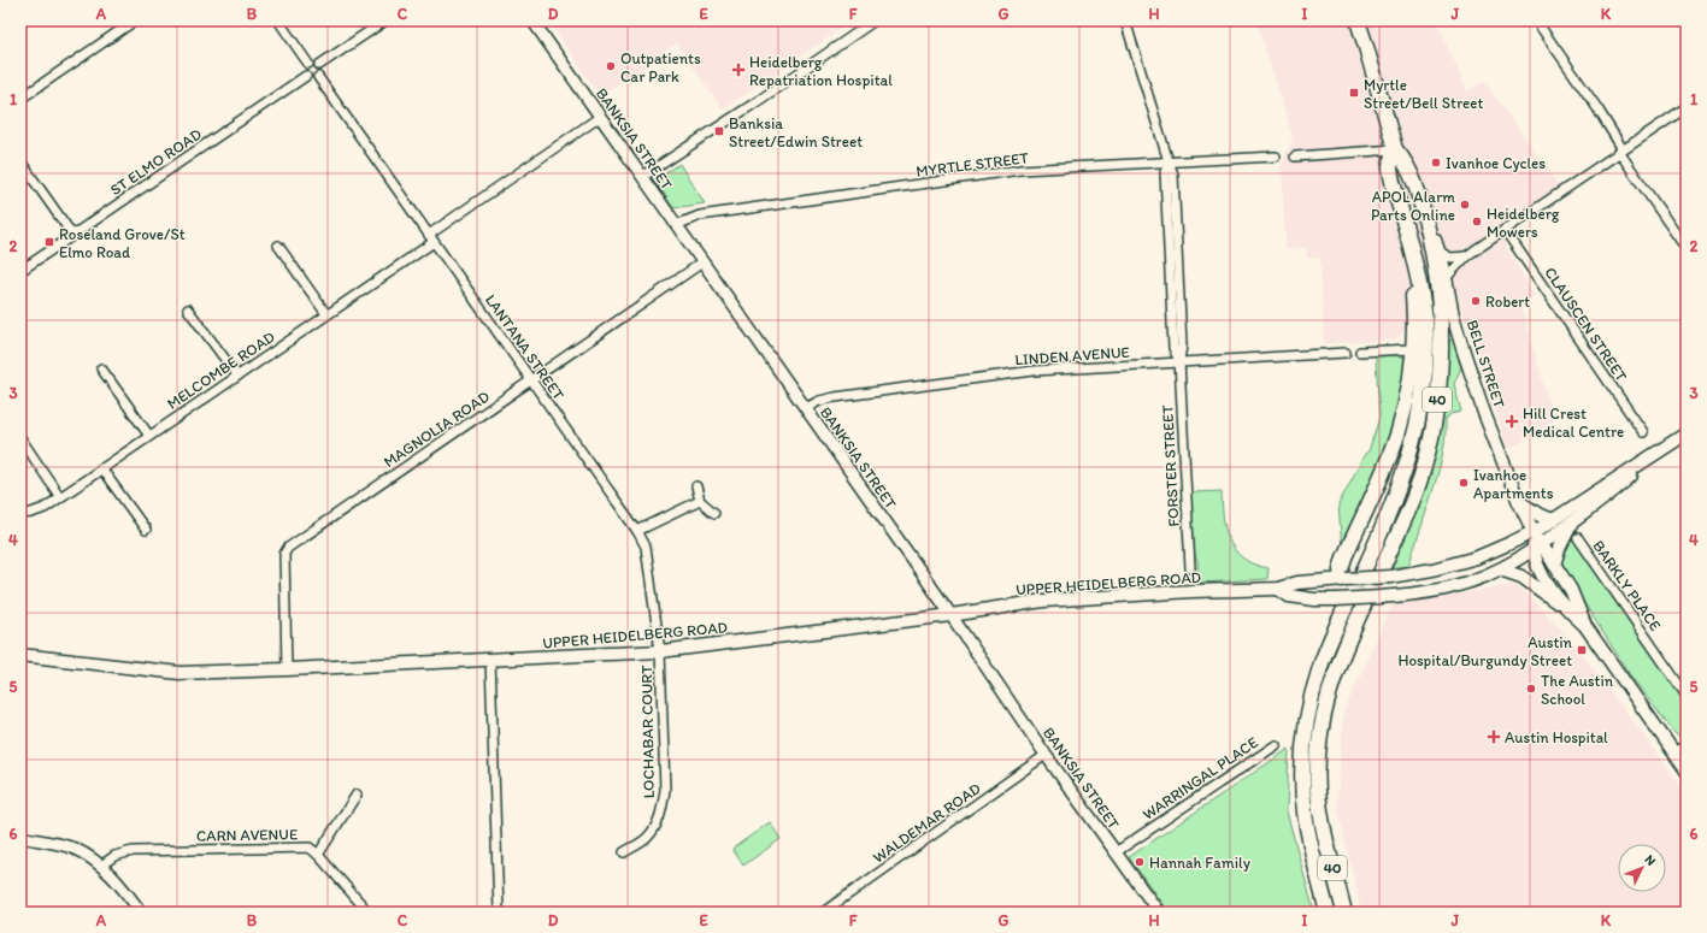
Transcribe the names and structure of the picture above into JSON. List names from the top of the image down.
{
  "streets": {
    "highway": ["BELL STREET", "40"],
    "main road": ["UPPER HEIDELBERG ROAD"],
    "street": [
      "BANKSIA STREET",
      "ST ELMO ROAD",
      "MYRTLE STREET",
      "CLAUSCEN STREET",
      "LANTANA STREET",
      "LINDEN AVENUE",
      "MELCOMBE ROAD",
      "MAGNOLIA ROAD",
      "FORSTER STREET",
      "BARKLY PLACE",
      "LOCHABAR COURT",
      "WARRINGAL PLACE",
      "WALDEMAR ROAD",
      "CARN AVENUE"
    ]
  },
  "crossings": [
    ["BANKSIA STREET", "MYRTLE STREET"],
    ["BANKSIA STREET", "LINDEN AVENUE"],
    ["BANKSIA STREET", "MELCOMBE ROAD"],
    ["BANKSIA STREET", "MAGNOLIA ROAD"],
    ["BANKSIA STREET", "UPPER HEIDELBERG ROAD"],
    ["BANKSIA STREET", "WARRINGAL PLACE"],
    ["BANKSIA STREET", "WALDEMAR ROAD"],
    ["ST ELMO ROAD", "LANTANA STREET"],
    ["MYRTLE STREET", "FORSTER STREET"],
    ["LANTANA STREET", "MELCOMBE ROAD"],
    ["LANTANA STREET", "MAGNOLIA ROAD"],
    ["LANTANA STREET", "UPPER HEIDELBERG ROAD"],
    ["LANTANA STREET", "LOCHABAR COURT"],
    ["LINDEN AVENUE", "FORSTER STREET"],
    ["BELL STREET", "40"],
    ["BELL STREET", "UPPER HEIDELBERG ROAD"],
    ["40", "UPPER HEIDELBERG ROAD"],
    ["MAGNOLIA ROAD", "UPPER HEIDELBERG ROAD"],
    ["UPPER HEIDELBERG ROAD", "LOCHABAR COURT"]
  ],
  "places": {
    "other": [
      "Outpatients Car Park",
      "Ivanhoe Cycles",
      "APOL Alarm Parts Online",
      "Heidelberg Mowers",
      "Robert",
      "Ivanhoe Apartments",
      "The Austin School",
      "Hannah Family"
    ],
    "health": ["Heidelberg Repatriation Hospital", "Hill Crest Medical Centre", "Austin Hospital"],
    "transit": [
      "Myrtle Street/Bell Street",
      "Banksia Street/Edwin Street",
      "Roseland Grove/St Elmo Road",
      "Austin Hospital/Burgundy Street"
    ]
  },
  "north": "top right",
  "grid": {
    "columns": [
      "A",
      "B",
      "C",
      "D",
      "E",
      "F",
      "G",
      "H",
      "I",
      "J",
      "K"
    ],
    "rows": [
      "1",
      "2",
      "3",
      "4",
      "5",
      "6"
    ]
  }
}
